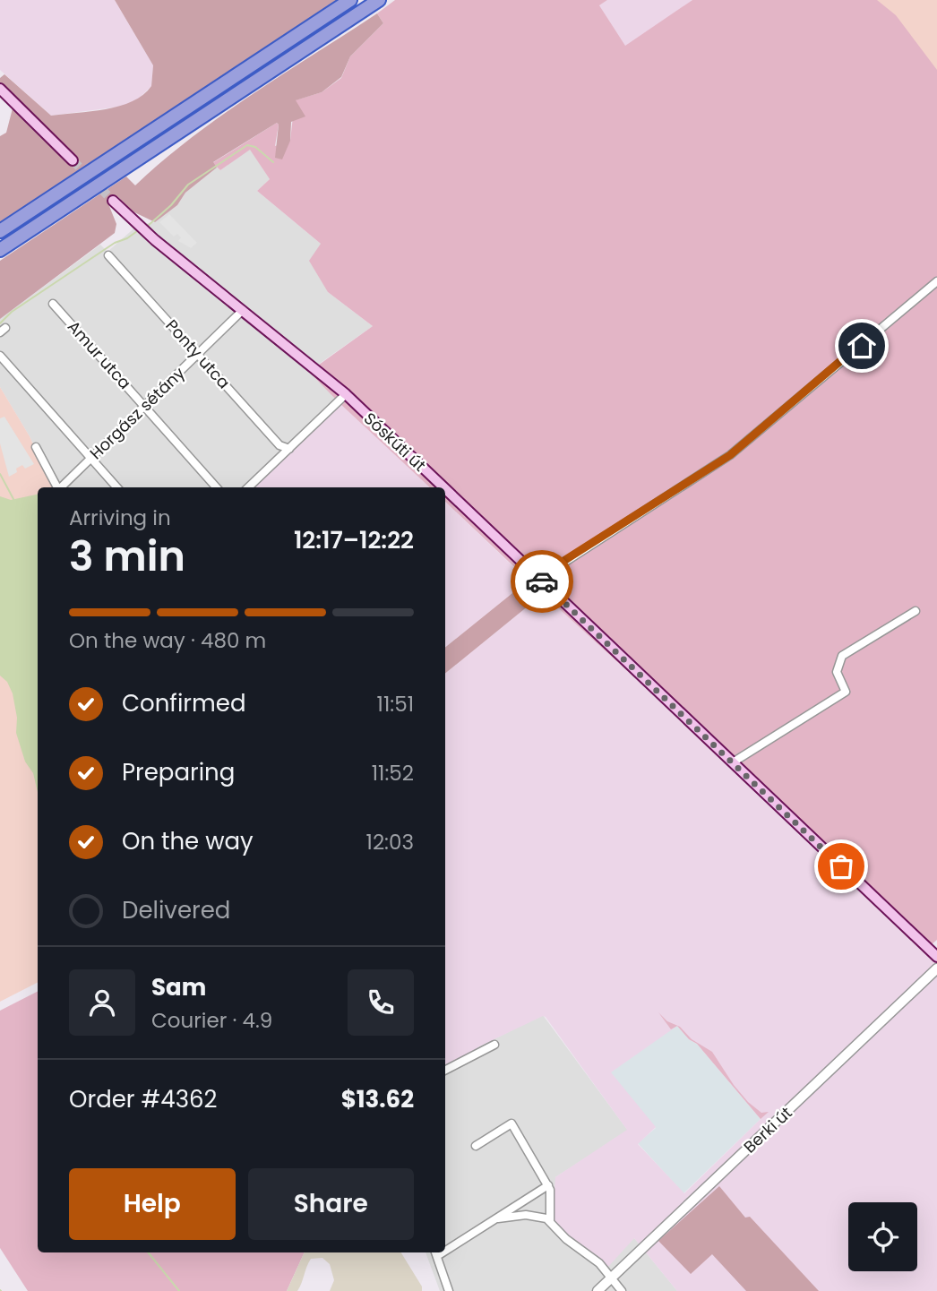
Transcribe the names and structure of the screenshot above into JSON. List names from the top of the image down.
{
  "streets": {
    "main road": ["Sóskúti út"],
    "street": [
      "Ponty utca",
      "Amur utca",
      "Horgász sétány",
      "Berki út"
    ]
  },
  "crossings": [
    ["Ponty utca", "Horgász sétány"],
    ["Amur utca", "Horgász sétány"],
    ["Horgász sétány", "Sóskúti út"]
  ],
  "page": {
    "heading": ["3 min", "Arriving in", "12:17–12:22"],
    "panel": [
      "Sam",
      "Courier · 4.9",
      "Order #4362",
      "$13.62"
    ],
    "bar": "On the way · 480 m",
    "list": [
      ["Confirmed", "11:51"],
      ["Preparing", "11:52"],
      ["On the way", "12:03"],
      "Delivered"
    ],
    "buttons": ["Help", "Share"]
  }
}
